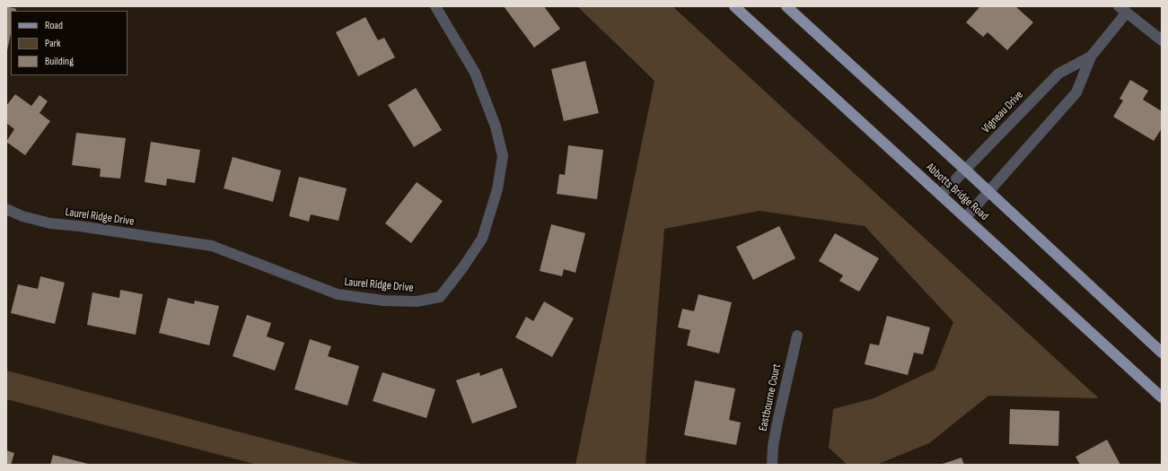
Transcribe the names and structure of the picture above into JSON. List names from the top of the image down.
{
  "streets": {
    "main road": ["Abbotts Bridge Road"],
    "street": ["Vigneau Drive", "Laurel Ridge Drive", "Eastbourne Court"]
  },
  "crossings": [
    ["Vigneau Drive", "Abbotts Bridge Road"]
  ],
  "legend": ["Road", "Park", "Building"]
}
